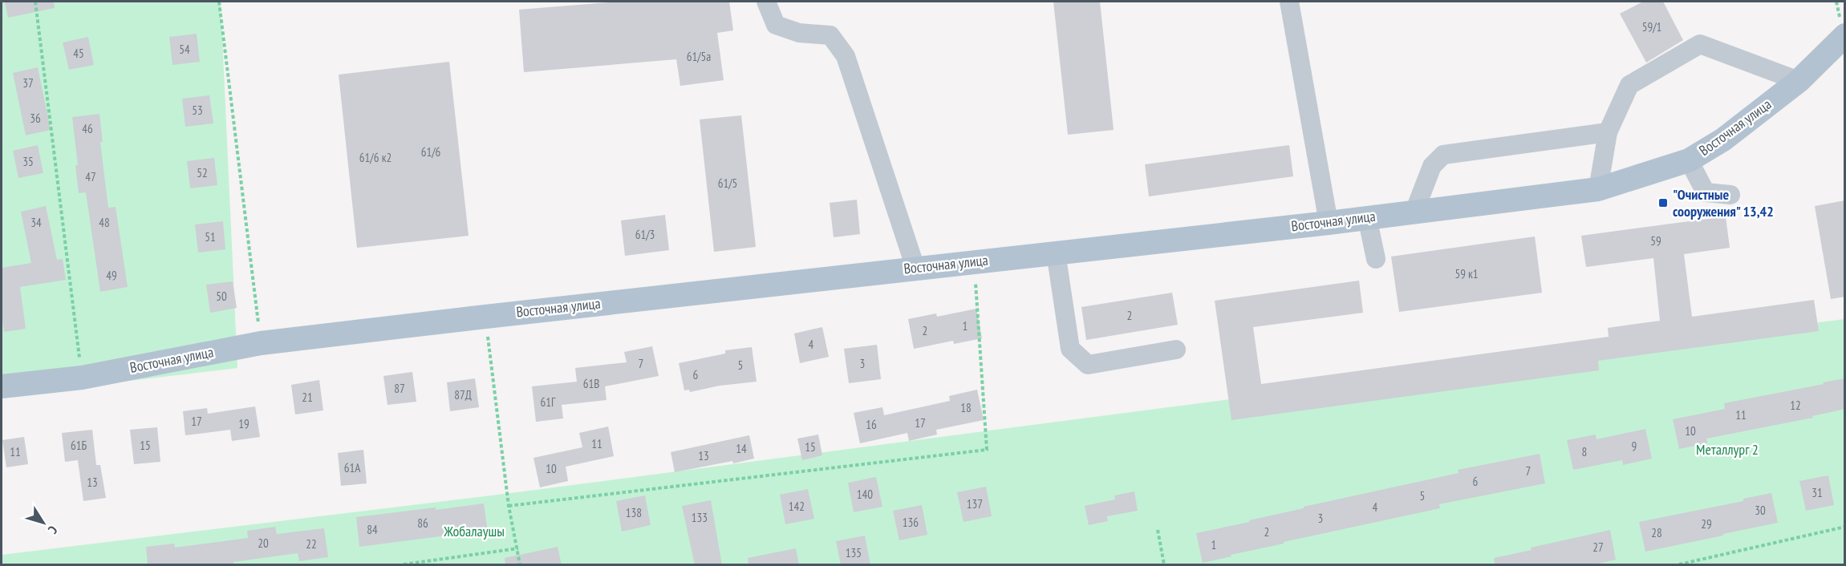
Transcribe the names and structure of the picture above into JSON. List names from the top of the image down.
{
  "streets": {
    "main road": ["Восточная улица"]
  },
  "parks": ["Металлург 2", "Жобалаушы"],
  "places": {
    "transit": ["\"Очистные сооружения\" 13,42"]
  },
  "house_numbers": [
    "59/1",
    "54",
    "45",
    "61/5а",
    "37",
    "53",
    "36",
    "46",
    "61/6",
    "61/6 к2",
    "35",
    "52",
    "47",
    "61/5",
    "34",
    "48",
    "61/3",
    "51",
    "59",
    "59 к1",
    "49",
    "50",
    "2",
    "1",
    "2",
    "4",
    "7",
    "3",
    "5",
    "6",
    "61В",
    "87",
    "87Д",
    "21",
    "61Г",
    "12",
    "18",
    "11",
    "17",
    "17",
    "19",
    "16",
    "10",
    "11",
    "61Б",
    "15",
    "9",
    "15",
    "14",
    "11",
    "8",
    "13",
    "61А",
    "10",
    "7",
    "6",
    "13",
    "31",
    "140",
    "5",
    "137",
    "142",
    "4",
    "30",
    "138",
    "133",
    "3",
    "136",
    "86",
    "29",
    "84",
    "2",
    "28",
    "20",
    "22",
    "1",
    "27",
    "135"
  ],
  "north": "bottom right"
}
